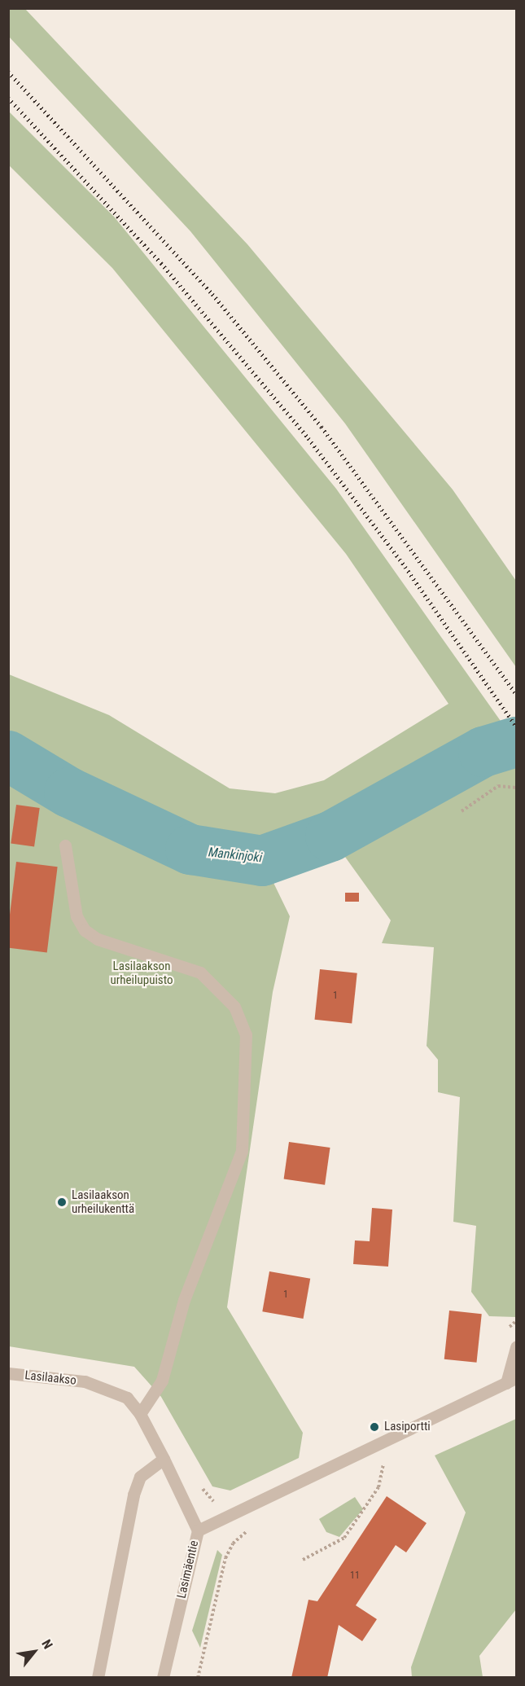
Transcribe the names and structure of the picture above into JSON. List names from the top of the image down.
{
  "streets": {
    "street": ["Lasilaakso", "Lasimäentie"]
  },
  "crossings": [
    ["Lasilaakso", "Lasimäentie"]
  ],
  "water": ["Mankinjoki"],
  "parks": ["Lasilaakson urheilupuisto"],
  "places": ["Lasilaakson urheilukenttä", "Lasiportti"],
  "house_numbers": ["1", "1", "11"],
  "north": "top right"
}
